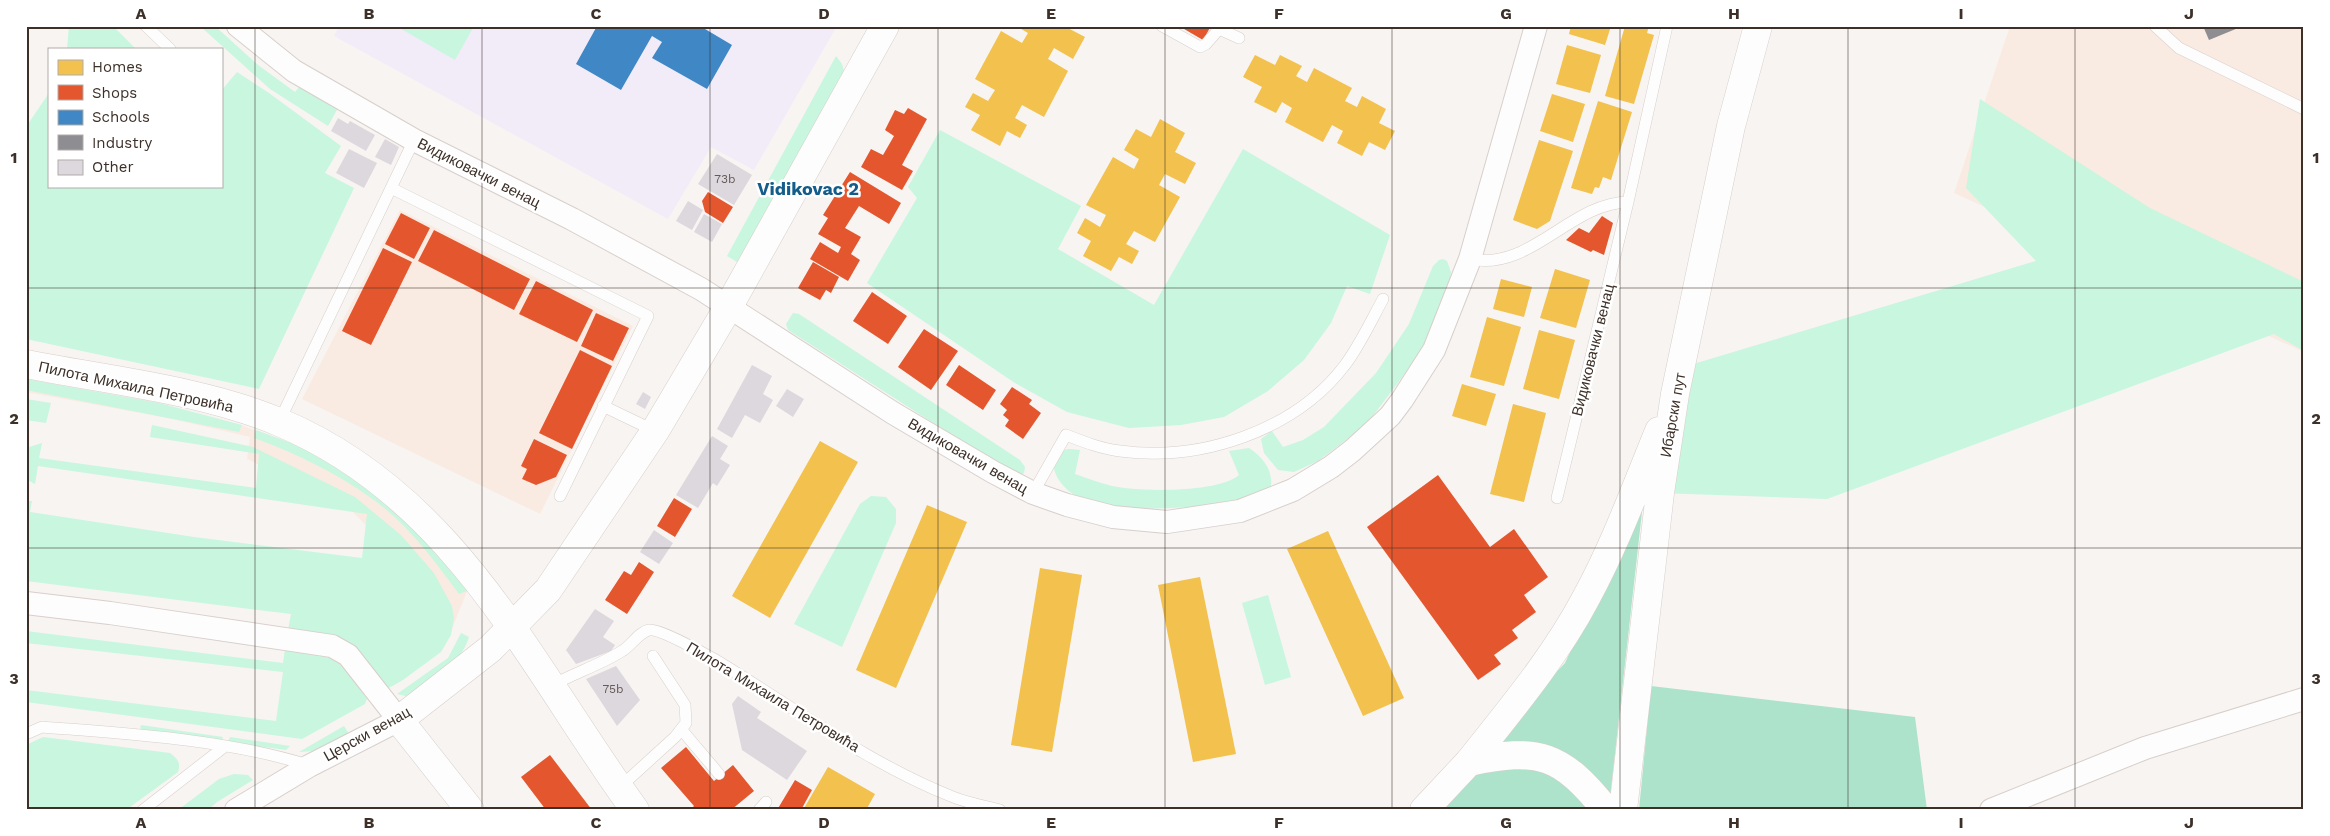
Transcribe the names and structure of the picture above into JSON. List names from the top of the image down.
{
  "streets": {
    "main road": ["Пилота Михаила Петровића", "Ибарски пут", "Церски венац"],
    "street": ["Видиковачки венац"]
  },
  "crossings": [
    ["Пилота Михаила Петровића", "Церски венац"]
  ],
  "districts": ["Vidikovac 2"],
  "house_numbers": ["73b", "75b"],
  "legend": [
    "Homes",
    "Shops",
    "Schools",
    "Industry",
    "Other"
  ],
  "grid": {
    "columns": [
      "A",
      "B",
      "C",
      "D",
      "E",
      "F",
      "G",
      "H",
      "I",
      "J"
    ],
    "rows": ["1", "2", "3"]
  }
}
